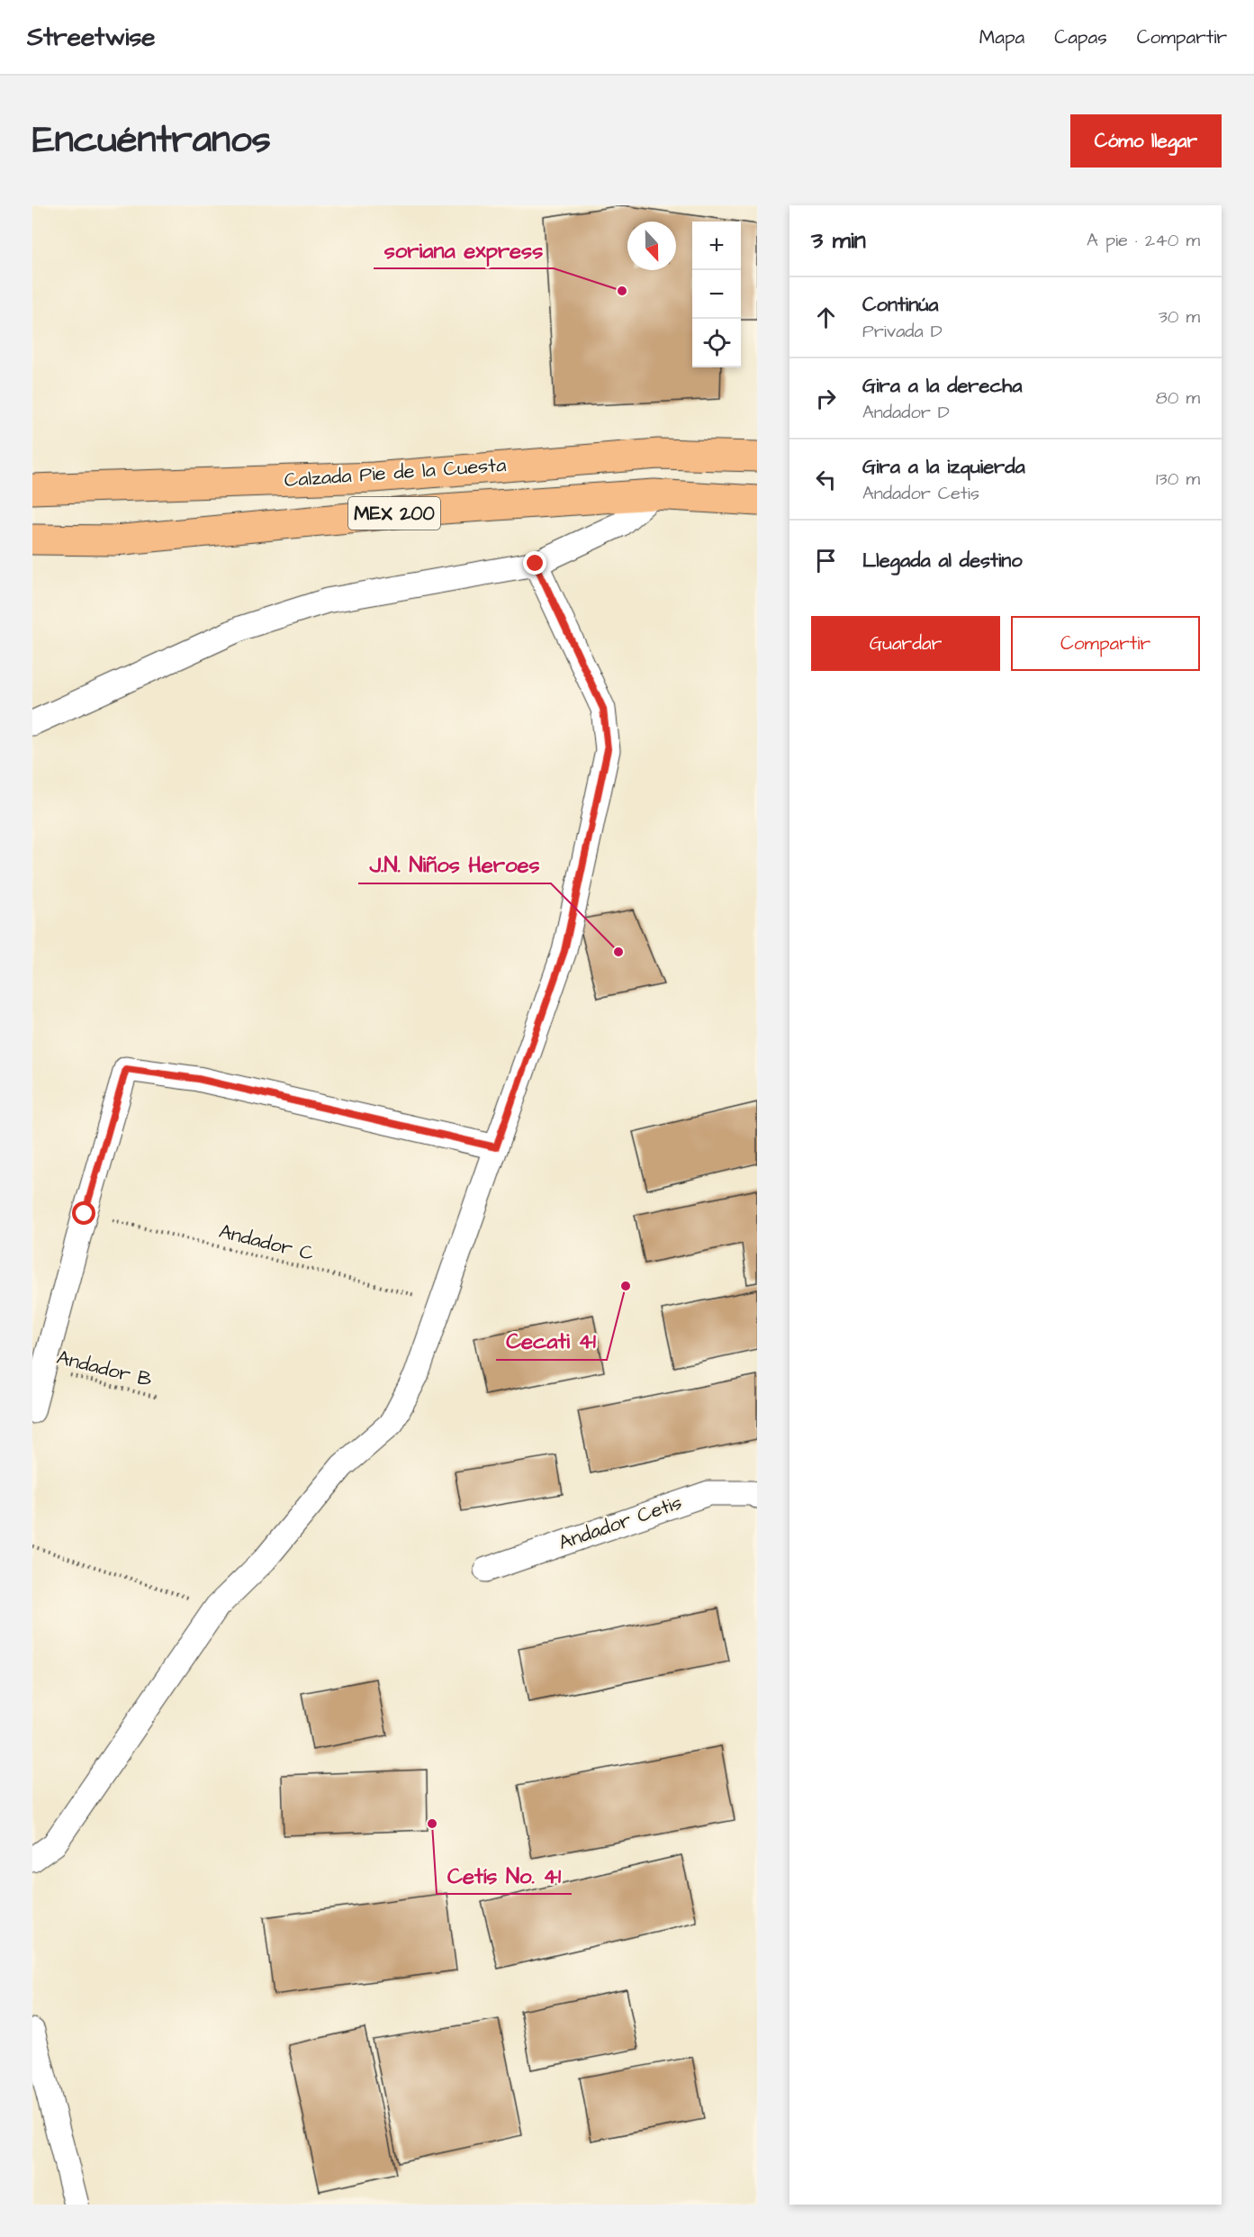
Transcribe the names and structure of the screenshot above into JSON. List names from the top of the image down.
{
  "streets": {
    "main road": ["Calzada Pie de la Cuesta", "MEX 200"],
    "street": ["Andador Cetis"],
    "path": ["Andador C", "Andador B"]
  },
  "places": [
    "soriana express",
    "J.N. Niños Heroes",
    "Cecati 41",
    "Cetís No. 41"
  ],
  "north": "bottom",
  "page": {
    "header": "Streetwise",
    "nav": ["Mapa", "Capas", "Compartir"],
    "title": "Encuéntranos",
    "buttons": [
      "Cómo llegar",
      ["Guardar", "Compartir"]
    ],
    "heading": ["3 min", "A pie · 240 m"],
    "map_buttons": ["+", "−"],
    "list": [
      ["Continúa", "Privada D", "30 m"],
      ["Gira a la derecha", "Andador D", "80 m"],
      ["Gira a la izquierda", "Andador Cetis", "130 m"],
      "Llegada al destino"
    ]
  }
}
